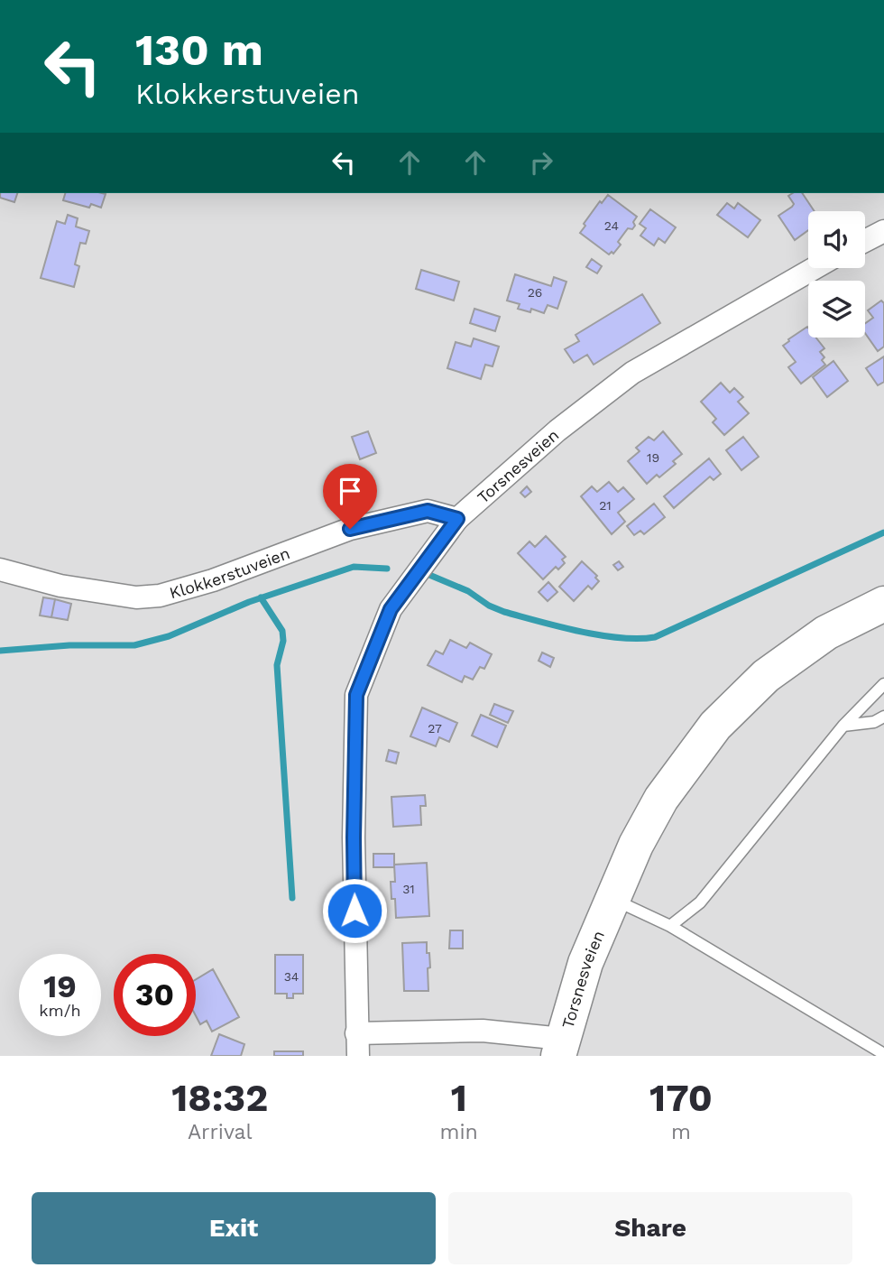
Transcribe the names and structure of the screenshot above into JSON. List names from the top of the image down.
{
  "streets": {
    "main road": ["Torsnesveien"],
    "street": ["Klokkerstuveien"]
  },
  "crossings": [
    ["Torsnesveien", "Klokkerstuveien"]
  ],
  "house_numbers": [
    "24",
    "26",
    "19",
    "21",
    "27",
    "31",
    "34"
  ],
  "page": {
    "turn": ["130 m", "Klokkerstuveien"],
    "speed": "19 km/h",
    "limit": "30",
    "eta": [
      "18:32",
      "Arrival",
      "1",
      "min",
      "170",
      "m"
    ],
    "buttons": ["Exit", "Share"]
  }
}
